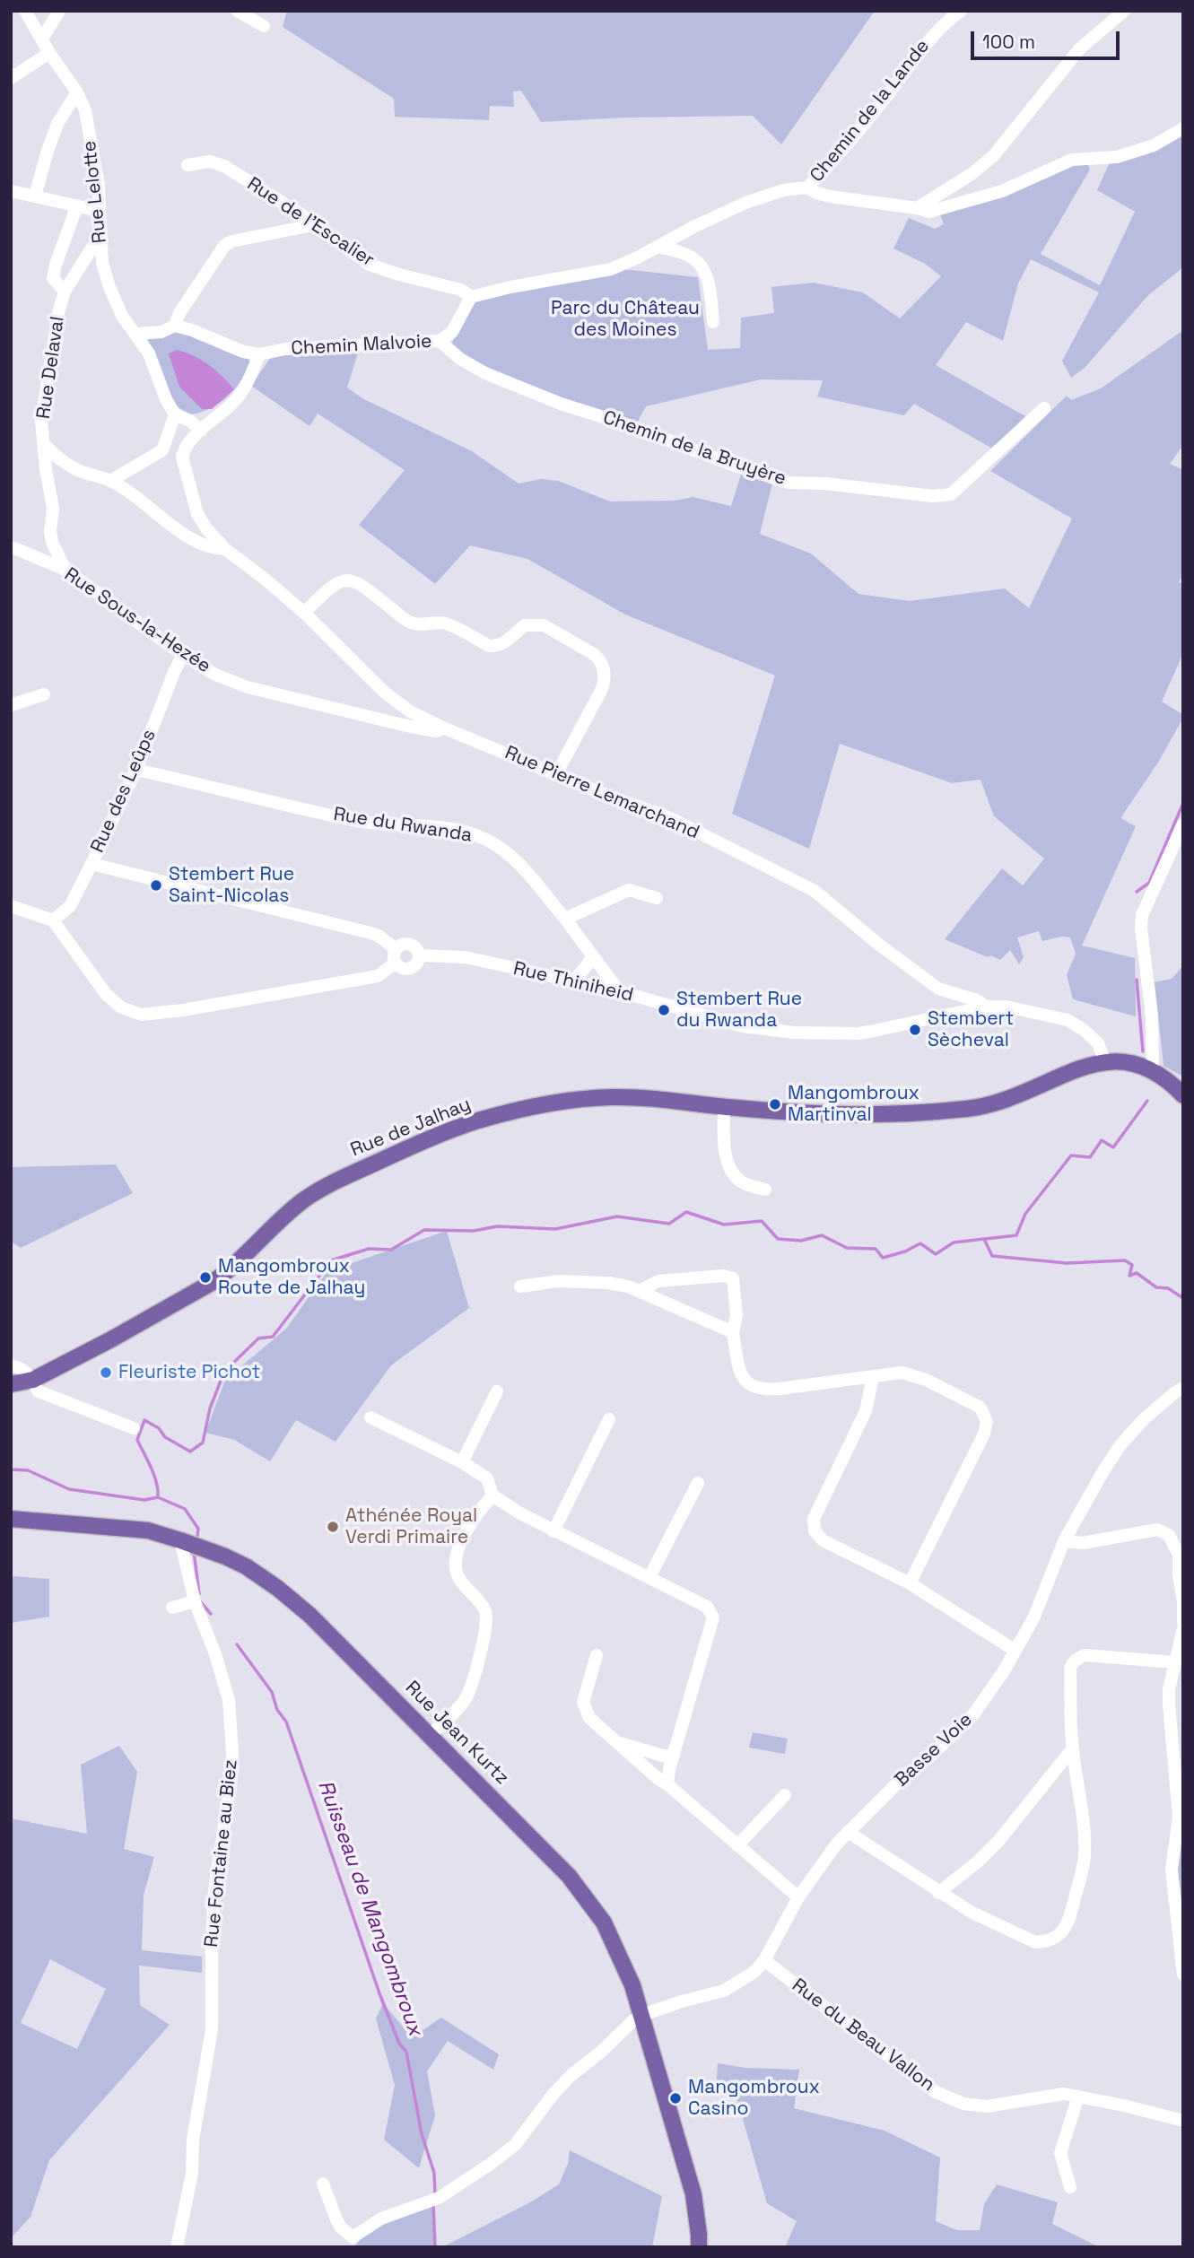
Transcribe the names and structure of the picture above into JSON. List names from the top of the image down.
{
  "streets": {
    "main road": ["Rue de Jalhay", "Rue Jean Kurtz"],
    "street": [
      "Chemin de la Lande",
      "Rue Lelotte",
      "Rue de l'Escalier",
      "Chemin Malvoie",
      "Rue Delaval",
      "Chemin de la Bruyère",
      "Rue Sous-la-Hezée",
      "Rue des Leûps",
      "Rue Pierre Lemarchand",
      "Rue du Rwanda",
      "Rue Thiniheid",
      "Basse Voie",
      "Rue Fontaine au Biez",
      "Rue du Beau Vallon"
    ]
  },
  "crossings": [
    ["Rue Lelotte", "Rue Delaval"],
    ["Rue de l'Escalier", "Chemin Malvoie"],
    ["Chemin Malvoie", "Chemin de la Bruyère"],
    ["Rue Delaval", "Rue Sous-la-Hezée"],
    ["Rue Delaval", "Rue Pierre Lemarchand"],
    ["Rue Sous-la-Hezée", "Rue des Leûps"],
    ["Rue Sous-la-Hezée", "Rue Pierre Lemarchand"],
    ["Rue des Leûps", "Rue du Rwanda"],
    ["Rue des Leûps", "Rue Thiniheid"],
    ["Rue Pierre Lemarchand", "Rue Thiniheid"],
    ["Rue Pierre Lemarchand", "Rue de Jalhay"],
    ["Rue du Rwanda", "Rue Thiniheid"],
    ["Rue Jean Kurtz", "Basse Voie"],
    ["Rue Jean Kurtz", "Rue Fontaine au Biez"],
    ["Basse Voie", "Rue du Beau Vallon"]
  ],
  "water": ["Ruisseau de Mangombroux"],
  "parks": ["Parc du Château des Moines"],
  "places": [
    "Stembert Rue Saint-Nicolas",
    "Stembert Rue du Rwanda",
    "Stembert Sècheval",
    "Mangombroux Martinval",
    "Mangombroux Route de Jalhay",
    "Fleuriste Pichot",
    "Athénée Royal Verdi Primaire",
    "Mangombroux Casino"
  ],
  "scale_bar": "100 m"
}
